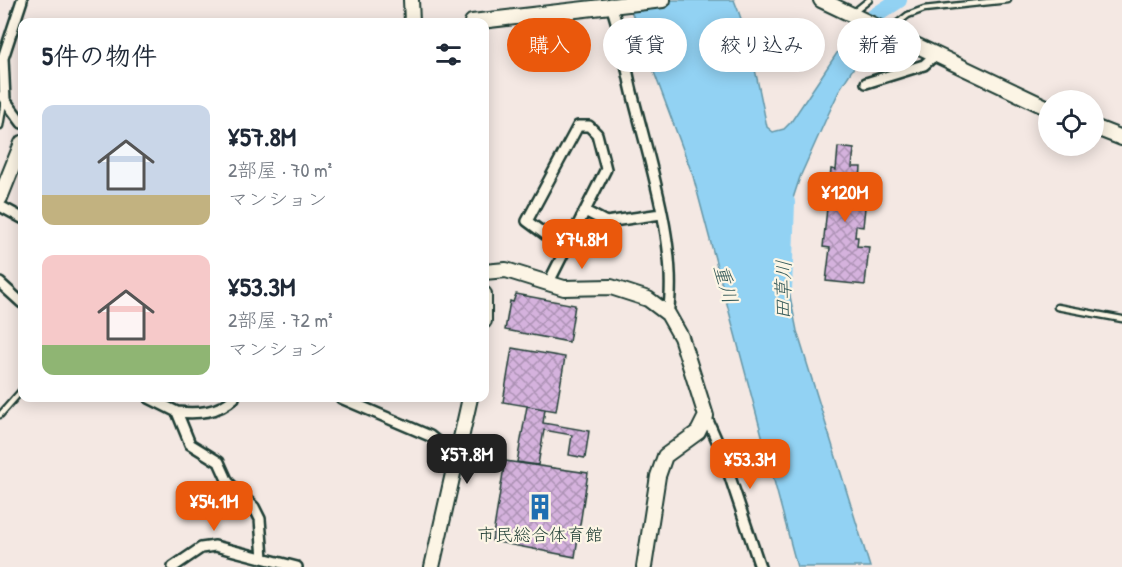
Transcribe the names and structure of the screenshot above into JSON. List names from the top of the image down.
{
  "water": ["重川", "田草川"],
  "places": {
    "building": ["市民総合体育館"]
  },
  "page": {
    "chip": [
      "購入",
      "賃貸",
      "絞り込み",
      "新着"
    ],
    "heading": "5件の物件",
    "list": [
      {
        "name": "¥57.8M",
        "note": "2部屋 · 70 m² · マンション"
      },
      {
        "name": "¥53.3M",
        "note": "2部屋 · 72 m² · マンション"
      }
    ],
    "price": [
      "¥120M",
      "¥74.8M",
      "¥57.8M",
      "¥53.3M",
      "¥54.1M"
    ]
  }
}
